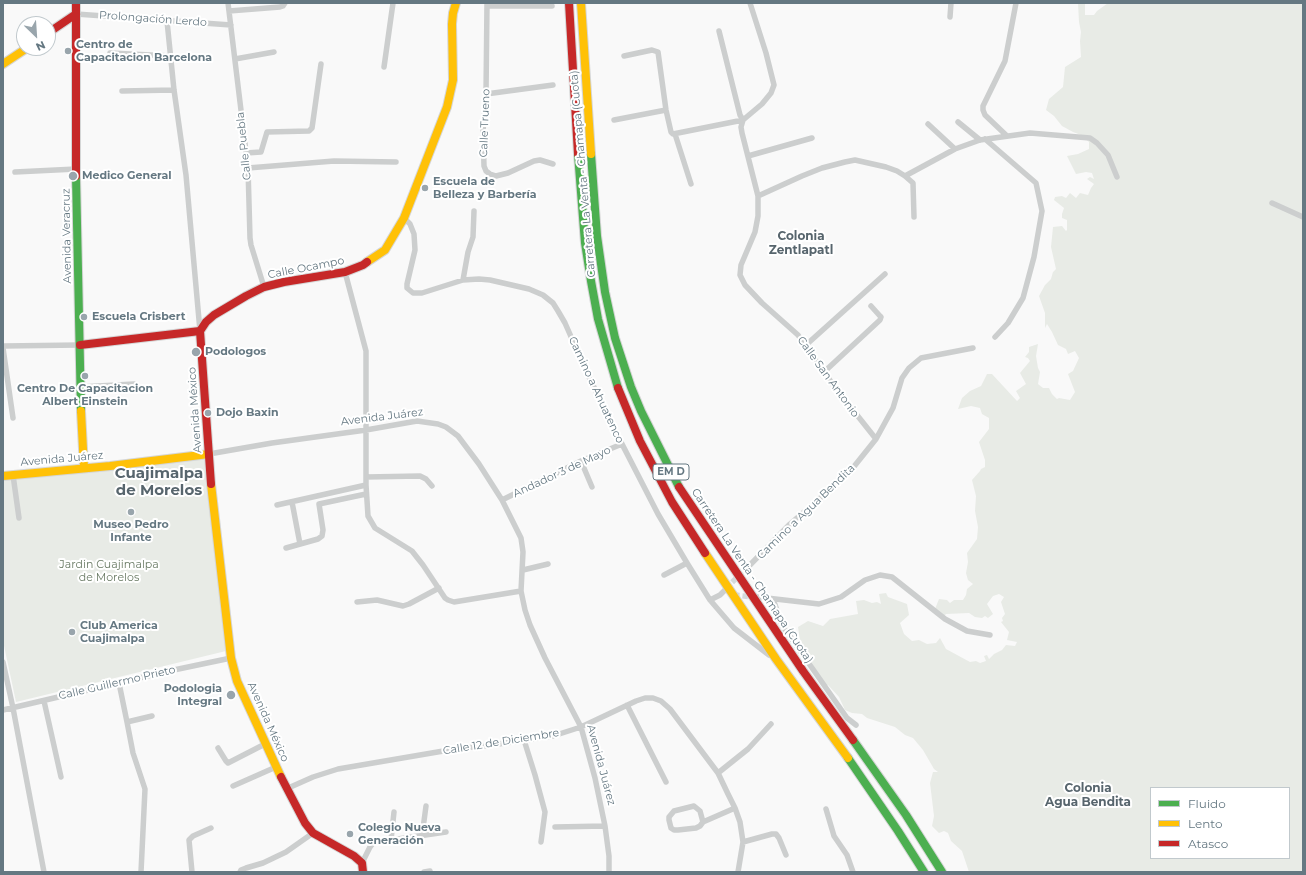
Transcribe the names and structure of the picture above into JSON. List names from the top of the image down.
{
  "streets": {
    "main road": [
      "Carretera La Venta - Chamapa (Cuota)",
      "Avenida Veracruz",
      "Calle Ocampo",
      "Avenida México",
      "Avenida Juárez",
      "EM D"
    ],
    "street": [
      "Prolongación Lerdo",
      "Calle Trueno",
      "Calle Puebla",
      "Calle San Antonio",
      "Camino a Ahuatenco",
      "Andador 3 de Mayo",
      "Camino a Agua Bendita",
      "Calle Guillermo Prieto",
      "Calle 12 de Diciembre"
    ]
  },
  "crossings": [
    ["Prolongación Lerdo", "Calle Puebla"],
    ["Prolongación Lerdo", "Avenida Veracruz"],
    ["Prolongación Lerdo", "Avenida México"],
    ["Calle Puebla", "Calle Ocampo"],
    ["Carretera La Venta - Chamapa (Cuota)", "Camino a Ahuatenco"],
    ["Avenida Veracruz", "Avenida Juárez"],
    ["Calle Ocampo", "Camino a Ahuatenco"],
    ["Calle Ocampo", "Avenida México"],
    ["Calle San Antonio", "Camino a Agua Bendita"],
    ["Camino a Ahuatenco", "Andador 3 de Mayo"],
    ["Avenida México", "Avenida Juárez"],
    ["Avenida México", "Calle Guillermo Prieto"],
    ["Avenida México", "Calle 12 de Diciembre"],
    ["Avenida Juárez", "Andador 3 de Mayo"],
    ["Avenida Juárez", "Calle 12 de Diciembre"]
  ],
  "districts": ["Colonia Zentlapatl", "Cuajimalpa de Morelos", "Colonia Agua Bendita"],
  "parks": ["Jardin Cuajimalpa de Morelos"],
  "places": [
    "Centro de Capacitacion Barcelona",
    "Medico General",
    "Escuela de Belleza y Barbería",
    "Escuela Crisbert",
    "Podologos",
    "Centro De Capacitacion Albert Einstein",
    "Dojo Baxin",
    "Museo Pedro Infante",
    "Club America Cuajimalpa",
    "Podologia Integral",
    "Colegio Nueva Generación"
  ],
  "legend": ["Fluido", "Lento", "Atasco"],
  "north": "bottom right"
}
